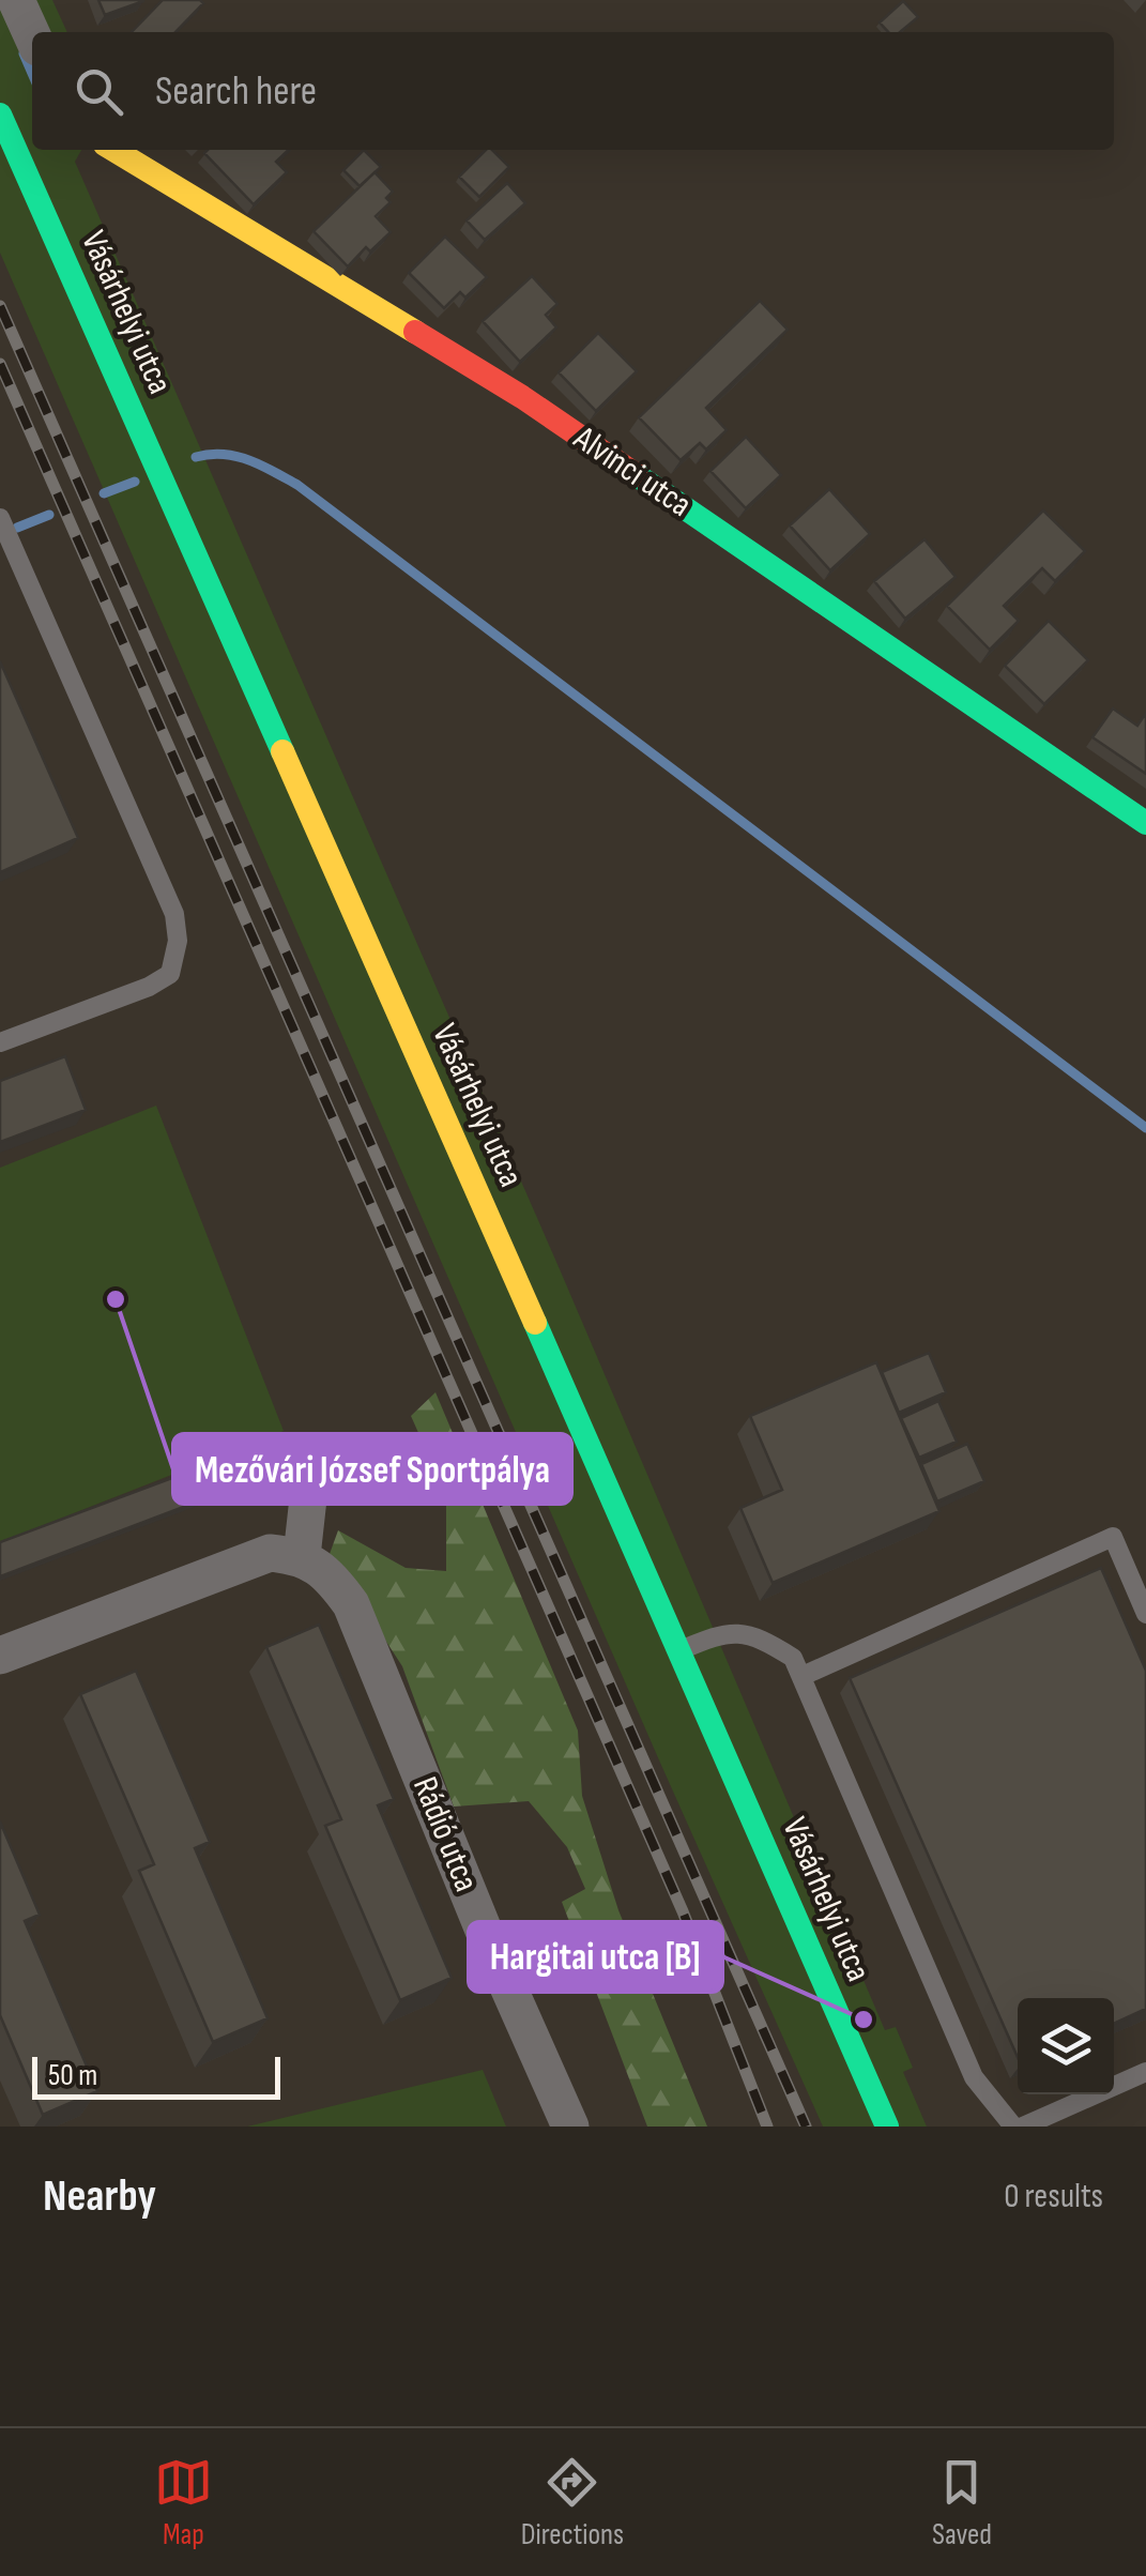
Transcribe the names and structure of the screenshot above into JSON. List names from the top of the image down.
{
  "streets": {
    "street": ["Vásárhelyi utca", "Alvinci utca", "Rádió utca"]
  },
  "places": ["Mezővári József Sportpálya", "Hargitai utca [B]"],
  "scale_bar": "50 m",
  "page": {
    "search": "Search here",
    "scale": "50 m",
    "heading": ["Nearby", "0 results"],
    "nav": ["Map", "Directions", "Saved"]
  }
}
